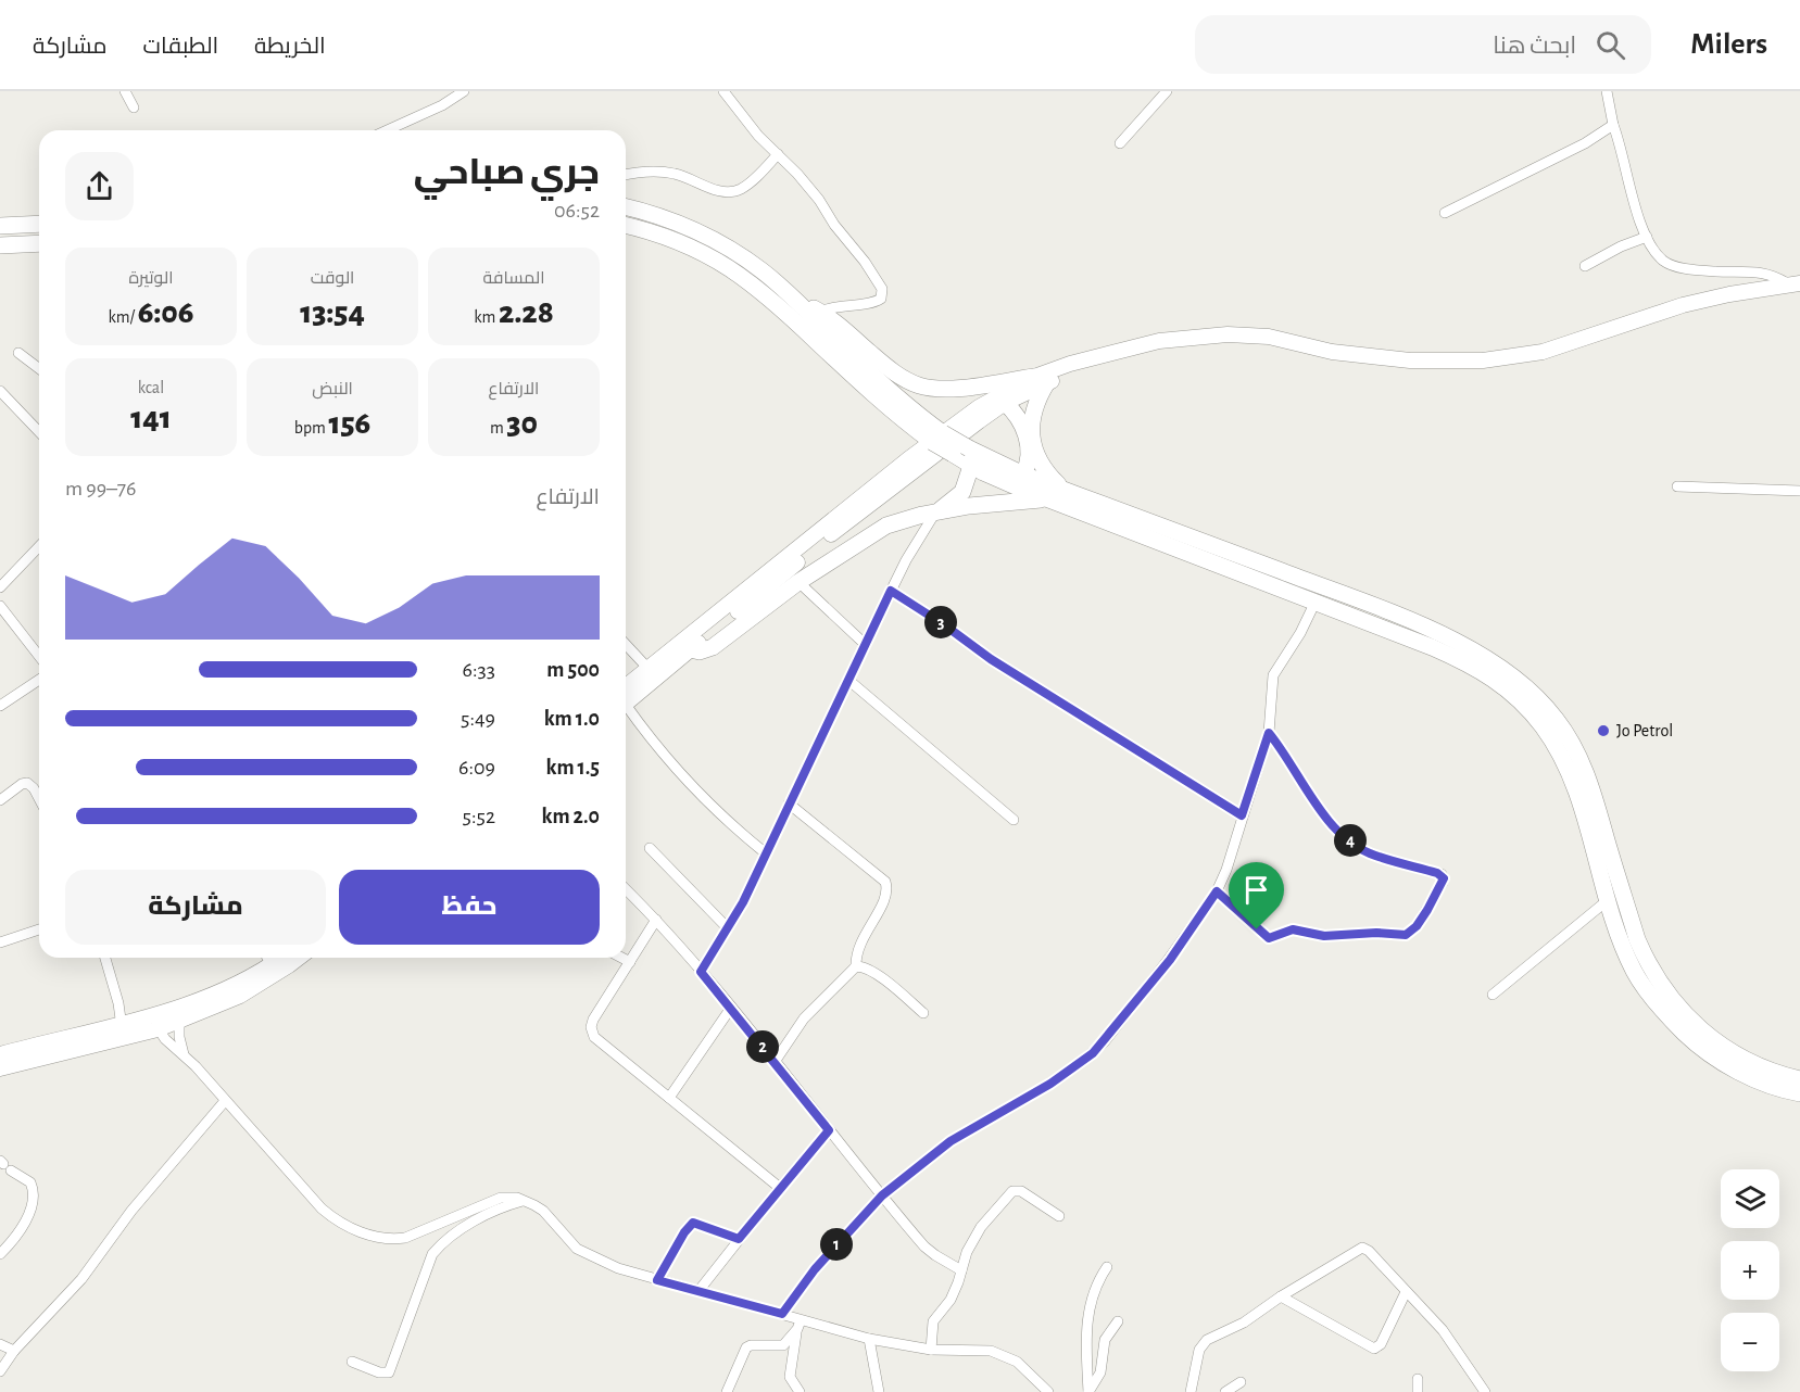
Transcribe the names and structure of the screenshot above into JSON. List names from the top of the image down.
{
  "places": ["Jo Petrol"],
  "page": {
    "header": "Milers",
    "search": "ابحث هنا",
    "nav": ["الخريطة", "الطبقات", "مشاركة"],
    "heading": ["جري صباحي", "06:52"],
    "stats": [
      ["المسافة", "2.28 km"],
      ["الوقت", "13:54"],
      ["الوتيرة", "6:06 /km"],
      ["الارتفاع", "30 m"],
      ["النبض", "156 bpm"],
      ["kcal", "141"]
    ],
    "chart": ["الارتفاع", "76–99 m"],
    "pins": [
      "3",
      "4",
      "2",
      "1"
    ],
    "list": [
      {
        "name": "500 m",
        "note": "6:33"
      },
      {
        "name": "1.0 km",
        "note": "5:49"
      },
      {
        "name": "1.5 km",
        "note": "6:09"
      },
      {
        "name": "2.0 km",
        "note": "5:52"
      }
    ],
    "buttons": ["حفظ", "مشاركة"],
    "map_buttons": ["+", "−"]
  }
}
